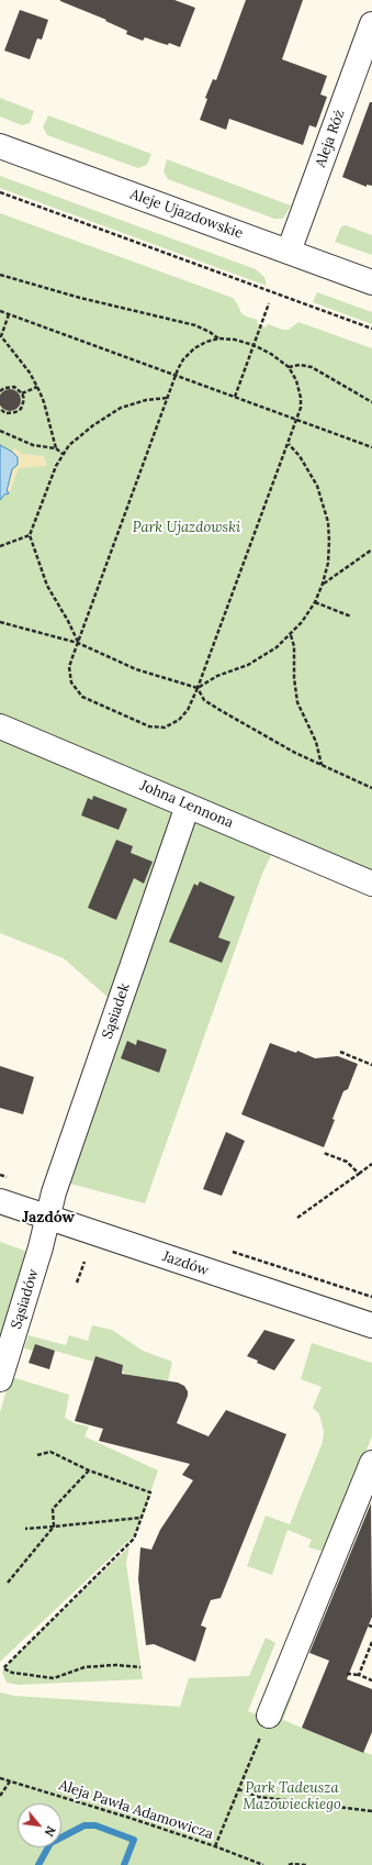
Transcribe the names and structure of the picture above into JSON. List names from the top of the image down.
{
  "streets": {
    "street": [
      "Aleja Róż",
      "Aleje Ujazdowskie",
      "Johna Lennona",
      "Sąsiadek",
      "Jazdów",
      "Sąsiadów"
    ],
    "path": ["Aleja Pawła Adamowicza"]
  },
  "crossings": [
    ["Aleja Róż", "Aleje Ujazdowskie"],
    ["Johna Lennona", "Sąsiadek"],
    ["Sąsiadek", "Jazdów"],
    ["Sąsiadek", "Sąsiadów"],
    ["Jazdów", "Sąsiadów"]
  ],
  "districts": ["Jazdów"],
  "parks": ["Park Ujazdowski", "Park Tadeusza Mazowieckiego"],
  "north": "bottom right"
}
